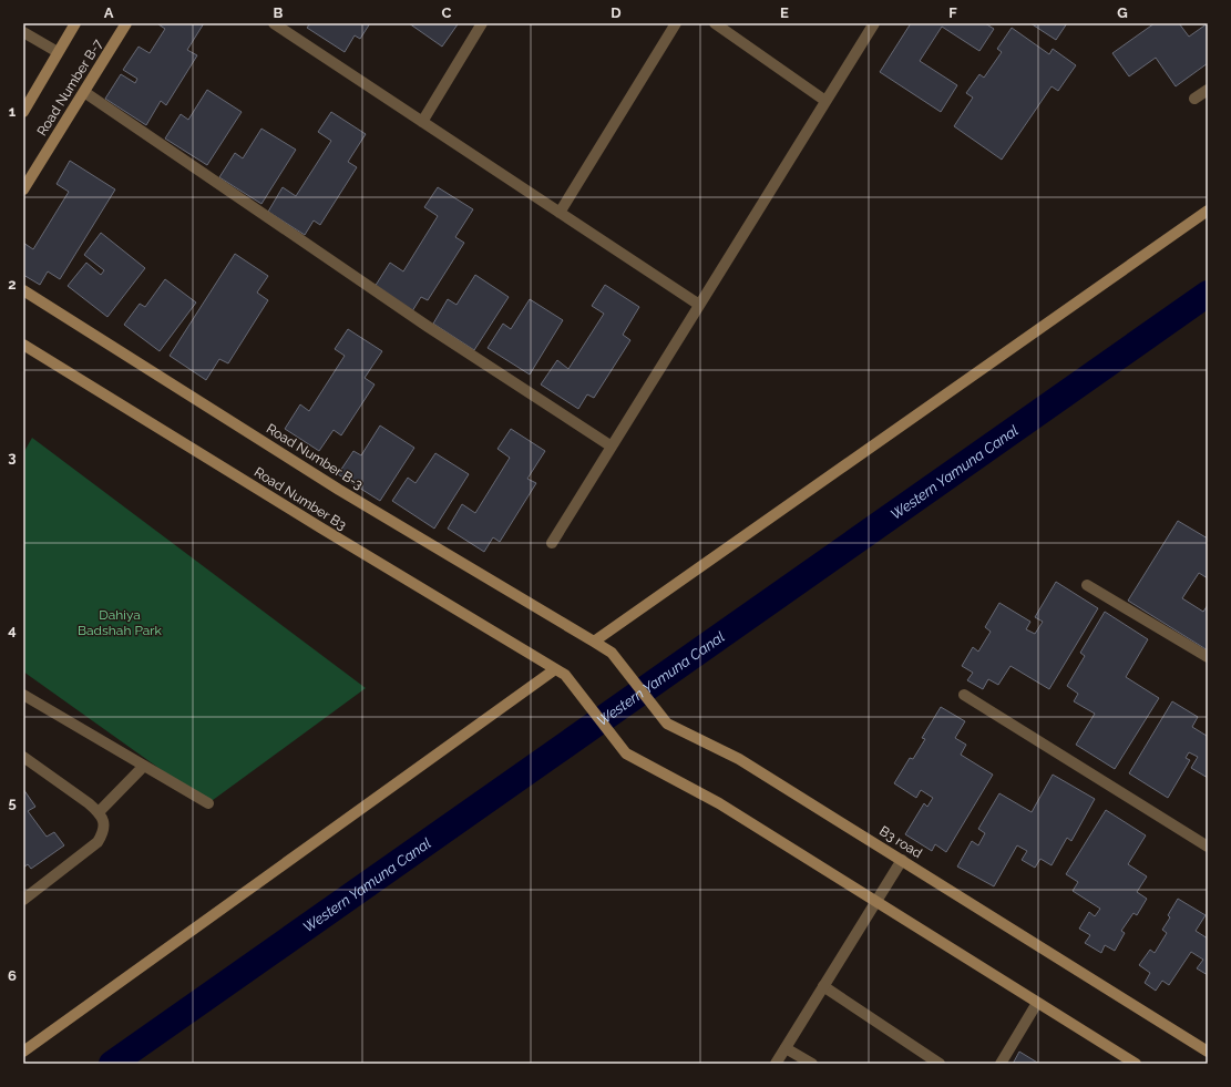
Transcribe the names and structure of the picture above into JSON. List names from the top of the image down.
{
  "streets": {
    "street": [
      "Road Number B-7",
      "Road Number B-3",
      "Road Number B3",
      "B3 road"
    ]
  },
  "crossings": [
    ["Road Number B-3", "B3 road"]
  ],
  "water": ["Western Yamuna Canal"],
  "parks": ["Dahiya Badshah Park"],
  "grid": {
    "columns": [
      "A",
      "B",
      "C",
      "D",
      "E",
      "F",
      "G"
    ],
    "rows": [
      "1",
      "2",
      "3",
      "4",
      "5",
      "6"
    ]
  }
}
